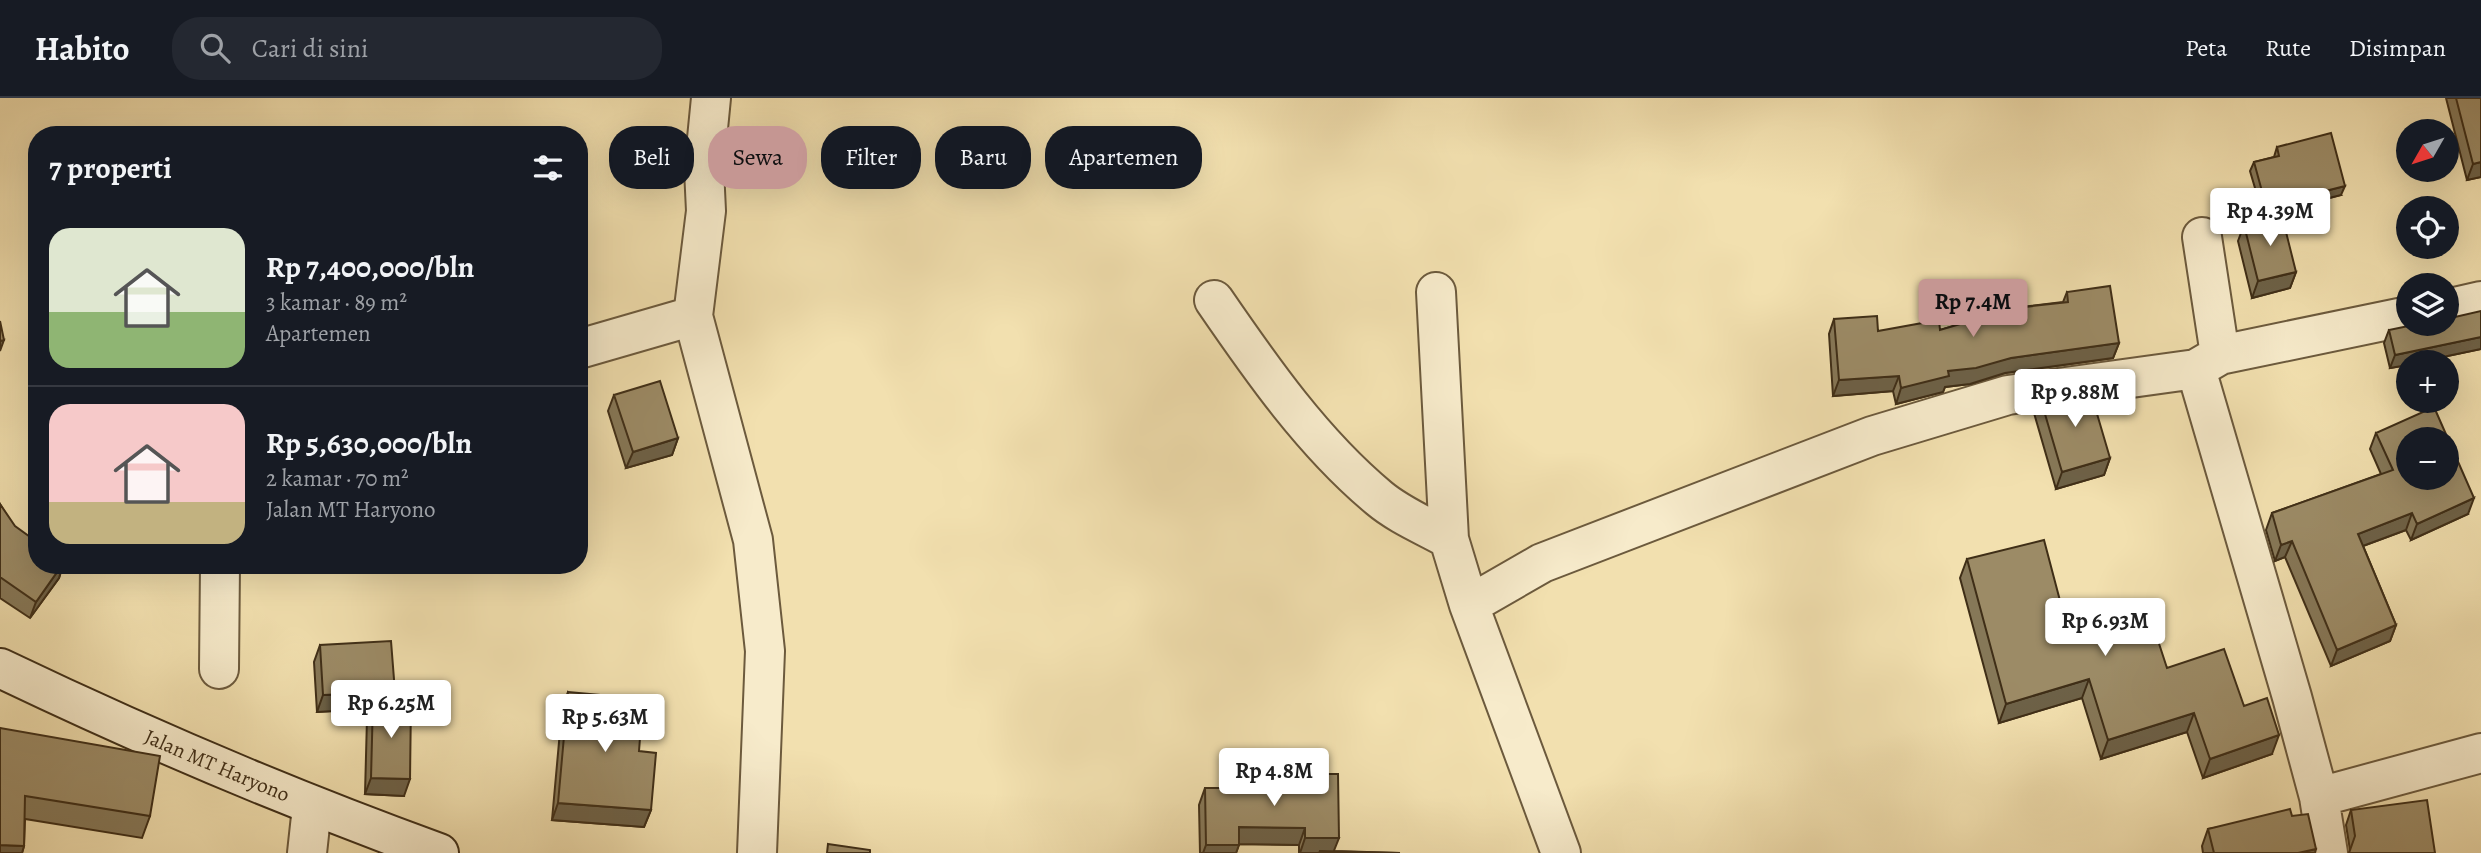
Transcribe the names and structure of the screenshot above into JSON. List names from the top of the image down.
{
  "streets": {
    "street": ["Jalan MT Haryono"]
  },
  "north": "bottom left",
  "page": {
    "header": "Habito",
    "search": "Cari di sini",
    "nav": ["Peta", "Rute", "Disimpan"],
    "map_buttons": ["+", "−"],
    "chip": [
      "Beli",
      "Sewa",
      "Filter",
      "Baru",
      "Apartemen"
    ],
    "heading": "7 properti",
    "price": [
      "Rp 4.39M",
      "Rp 7.4M",
      "Rp 9.88M",
      "Rp 6.93M",
      "Rp 6.25M",
      "Rp 5.63M",
      "Rp 4.8M"
    ],
    "list": [
      {
        "name": "Rp 7,400,000/bln",
        "note": "3 kamar · 89 m² · Apartemen"
      },
      {
        "name": "Rp 5,630,000/bln",
        "note": "2 kamar · 70 m² · Jalan MT Haryono"
      }
    ]
  }
}
